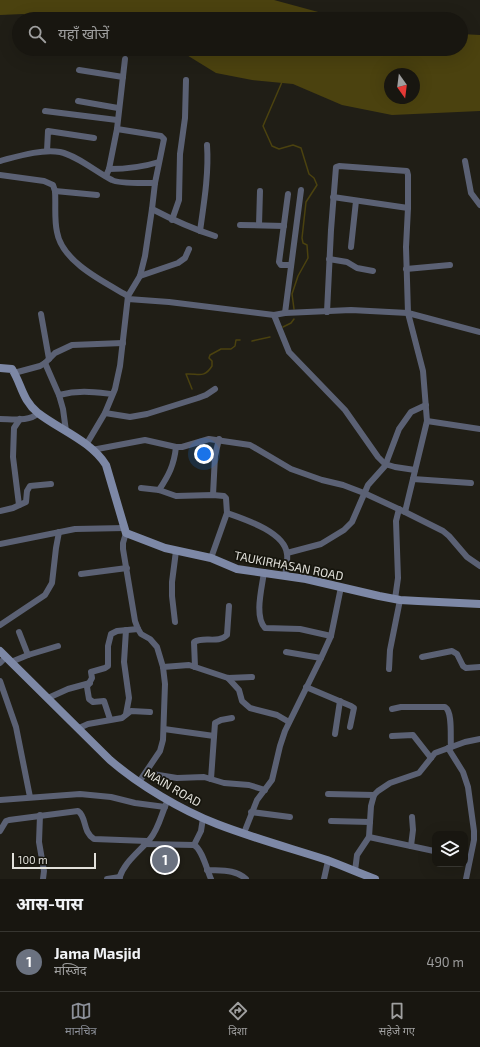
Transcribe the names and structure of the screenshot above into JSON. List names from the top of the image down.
{
  "streets": {
    "street": ["TAUKIRHASAN ROAD", "MAIN ROAD"]
  },
  "scale_bar": "100 m",
  "north": "bottom",
  "page": {
    "search": "यहाँ खोजें",
    "pins": "1",
    "scale": "100 m",
    "heading": "आस-पास",
    "list": [
      {
        "mark": "1",
        "name": "Jama Masjid",
        "note": "मस्जिद",
        "value": "490 m"
      }
    ],
    "nav": ["मानचित्र", "दिशा", "सहेजे गए"]
  }
}
